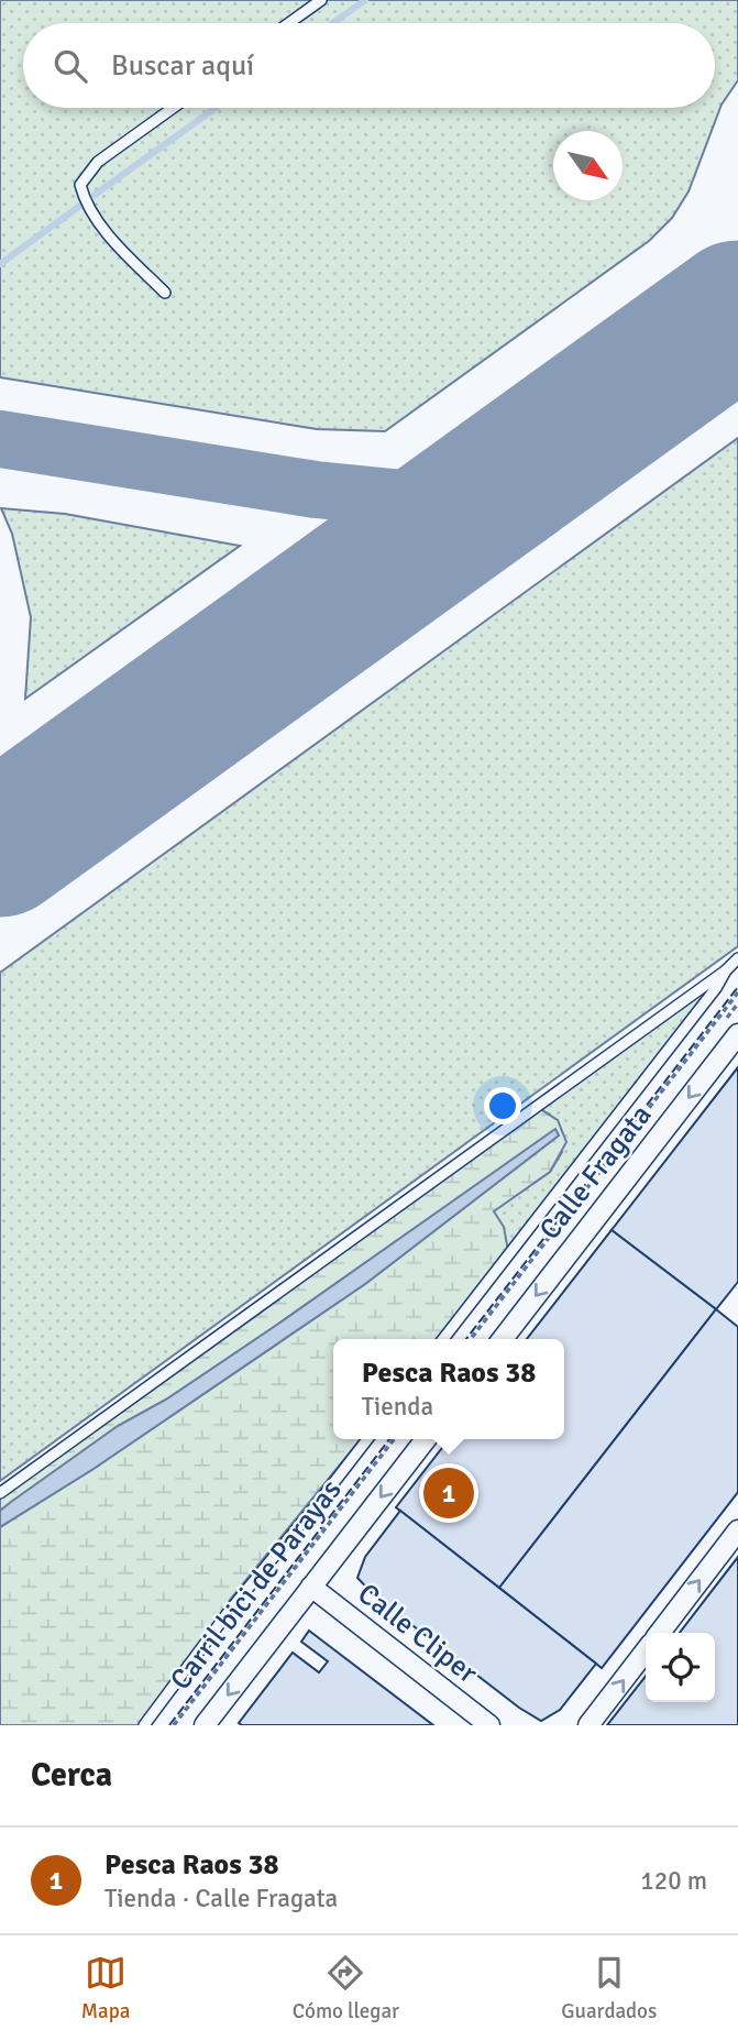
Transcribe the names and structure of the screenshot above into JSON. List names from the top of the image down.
{
  "streets": {
    "street": ["Calle Fragata", "Calle Cliper"],
    "path": ["Carril bici de Parayas"]
  },
  "one_way": ["Calle Fragata"],
  "north": "bottom right",
  "page": {
    "search": "Buscar aquí",
    "popup": ["Pesca Raos 38", "Tienda"],
    "pins": "1",
    "heading": "Cerca",
    "list": [
      {
        "mark": "1",
        "name": "Pesca Raos 38",
        "note": "Tienda · Calle Fragata",
        "value": "120 m"
      }
    ],
    "nav": ["Mapa", "Cómo llegar", "Guardados"]
  }
}
